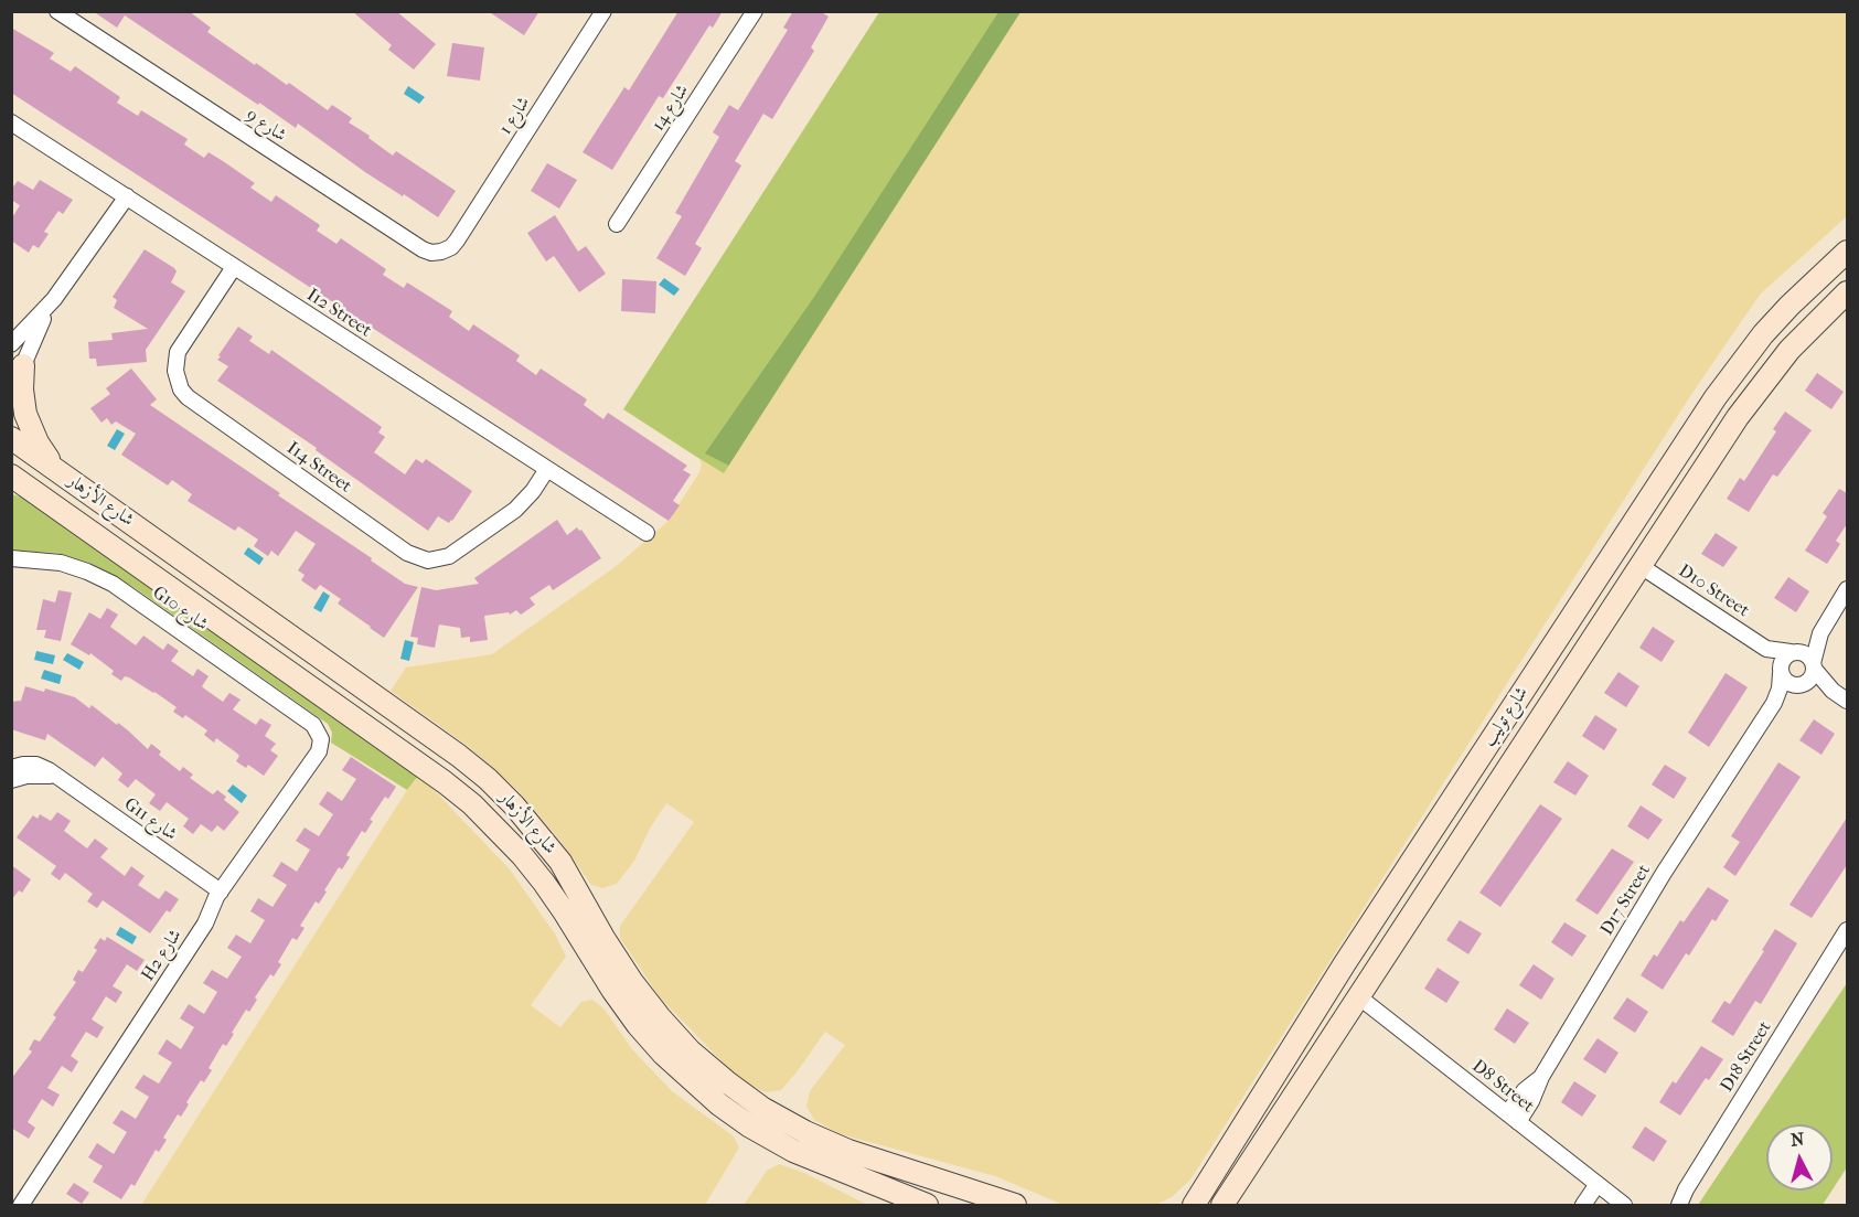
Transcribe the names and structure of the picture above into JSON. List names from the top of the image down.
{
  "streets": {
    "street": [
      "شارع 14",
      "شارع 1",
      "شارع 9",
      "I12 Street",
      "I14 Street",
      "شارع الأزهار",
      "D10 Street",
      "G10 شارع",
      "شارع توليب",
      "G11 شارع",
      "D17 Street",
      "H2 شارع",
      "D18 Street",
      "D8 Street"
    ]
  },
  "crossings": [
    ["شارع 1", "شارع 9"],
    ["I12 Street", "I14 Street"],
    ["D10 Street", "شارع توليب"],
    ["D10 Street", "D17 Street"],
    ["G10 شارع", "H2 شارع"],
    ["شارع توليب", "D8 Street"],
    ["G11 شارع", "H2 شارع"],
    ["D17 Street", "D8 Street"]
  ],
  "north": "top"
}
